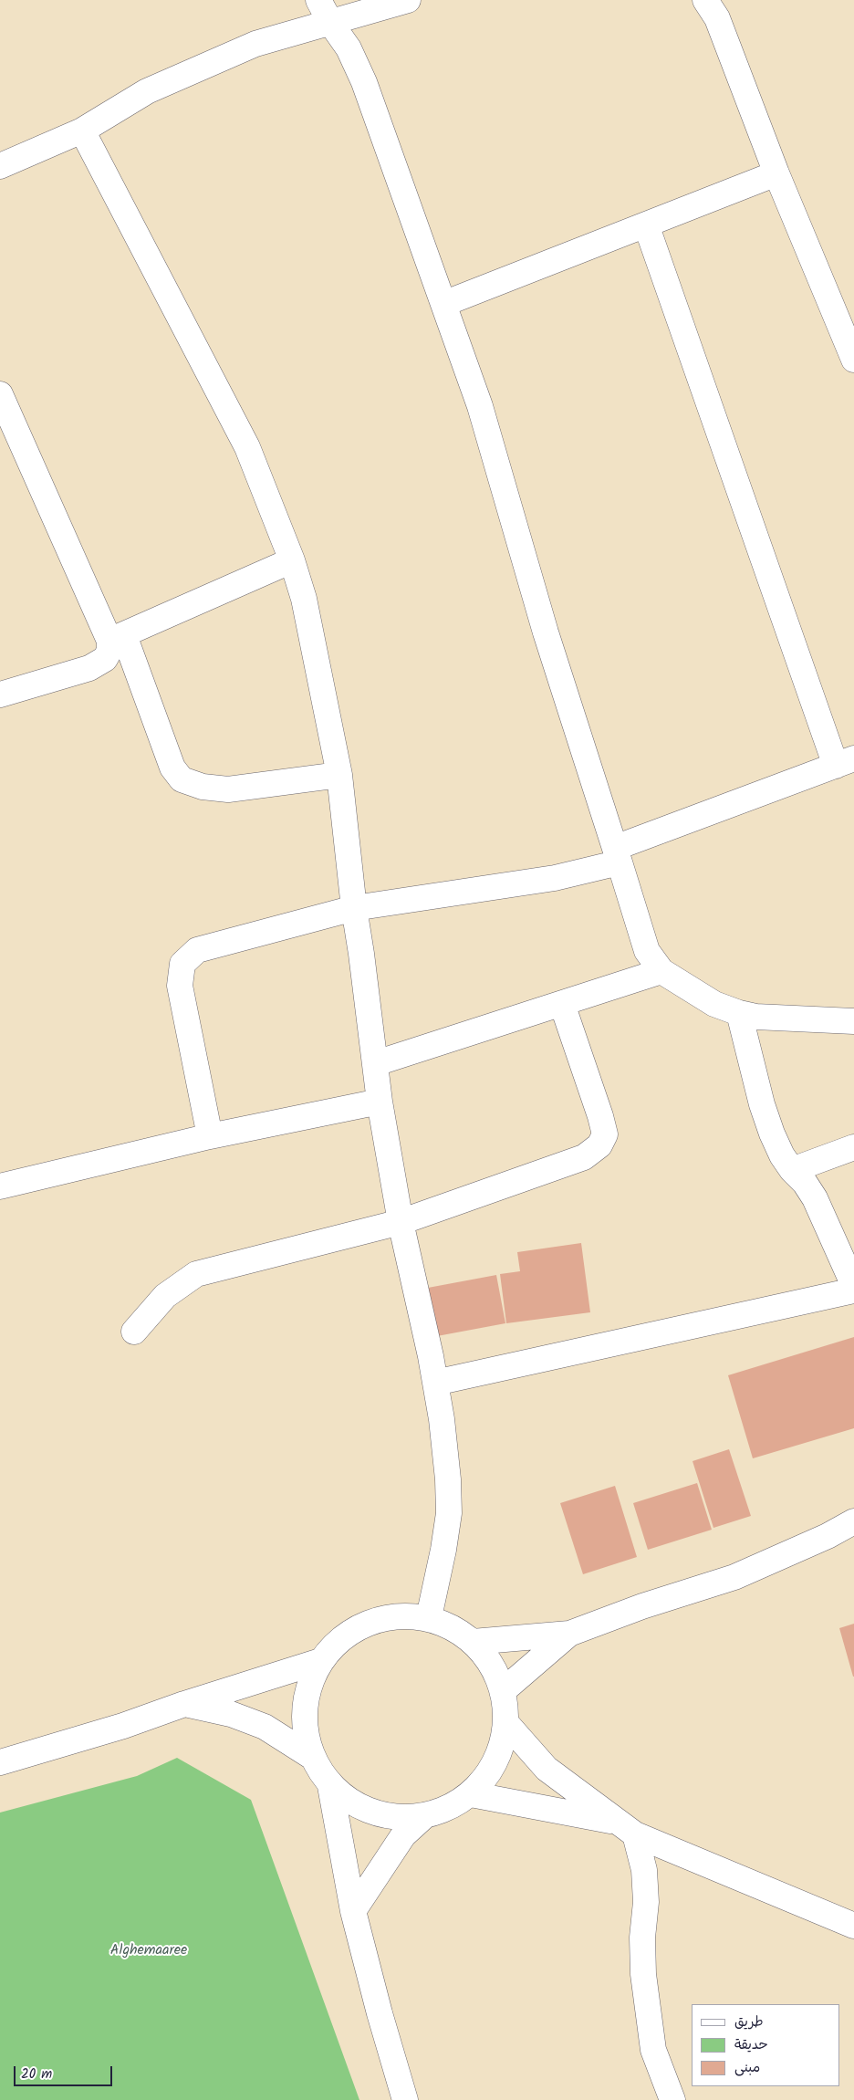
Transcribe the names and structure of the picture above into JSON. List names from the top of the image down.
{
  "parks": ["Alghemaaree"],
  "legend": ["طريق", "حديقة", "مبنى"],
  "scale_bar": "20 m"
}
